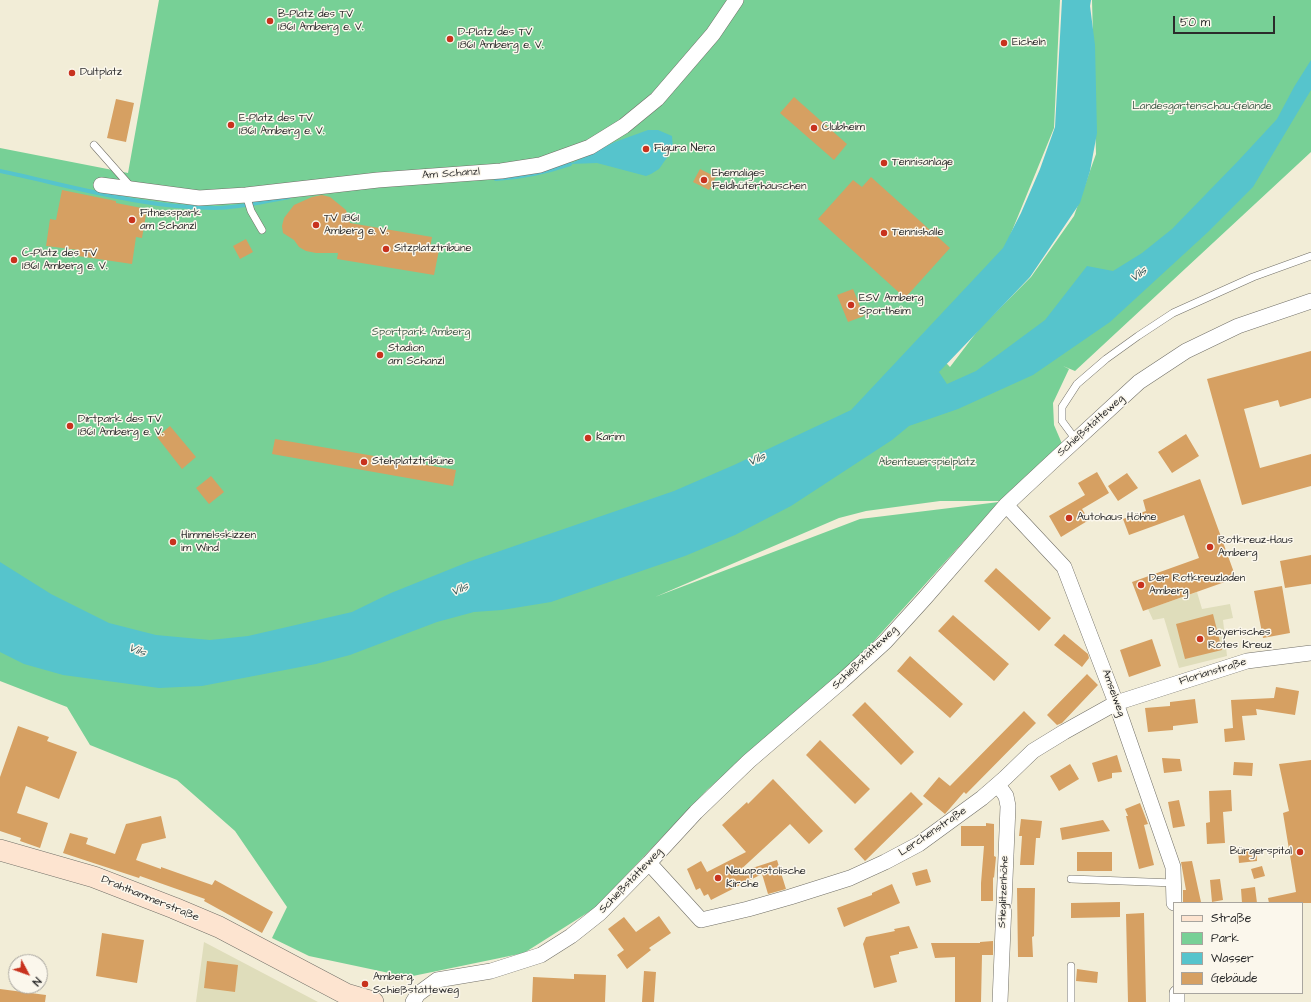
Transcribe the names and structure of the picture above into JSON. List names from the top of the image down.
{
  "streets": {
    "main road": ["Drahthammerstraße"],
    "street": [
      "Am Schanzl",
      "Schießstätteweg",
      "Florianstraße",
      "Amselweg",
      "Lerchenstraße",
      "Stieglitzenhöhe"
    ]
  },
  "crossings": [
    ["Schießstätteweg", "Amselweg"],
    ["Schießstätteweg", "Lerchenstraße"],
    ["Florianstraße", "Amselweg"],
    ["Florianstraße", "Lerchenstraße"],
    ["Amselweg", "Lerchenstraße"],
    ["Lerchenstraße", "Stieglitzenhöhe"]
  ],
  "water": ["Vils"],
  "parks": ["Landesgartenschau-Gelände", "Sportpark Amberg", "Abenteuerspielplatz"],
  "places": [
    "B-Platz des TV 1861 Amberg e. V.",
    "D-Platz des TV 1861 Amberg e. V.",
    "Eicheln",
    "Dultplatz",
    "E-Platz des TV 1861 Amberg e. V.",
    "Clubheim",
    "Figura Nera",
    "Tennisanlage",
    "Ehemaliges Feldhüterhäuschen",
    "Fitnesspark am Schanzl",
    "TV 1861 Amberg e. V.",
    "Tennishalle",
    "Sitzplatztribüne",
    "C-Platz des TV 1861 Amberg e. V.",
    "ESV Amberg Sportheim",
    "Stadion am Schanzl",
    "Dirtpark des TV 1861 Amberg e. V.",
    "Karim",
    "Stehplatztribüne",
    "Autohaus Höhne",
    "Himmelsskizzen im Wind",
    "Rotkreuz-Haus Amberg",
    "Der Rotkreuzladen Amberg",
    "Bayerisches Rotes Kreuz",
    "Bürgerspital",
    "Neuapostolische Kirche",
    "Amberg, Schießstätteweg"
  ],
  "legend": [
    "Straße",
    "Park",
    "Wasser",
    "Gebäude"
  ],
  "scale_bar": "50 m",
  "north": "bottom right"
}
